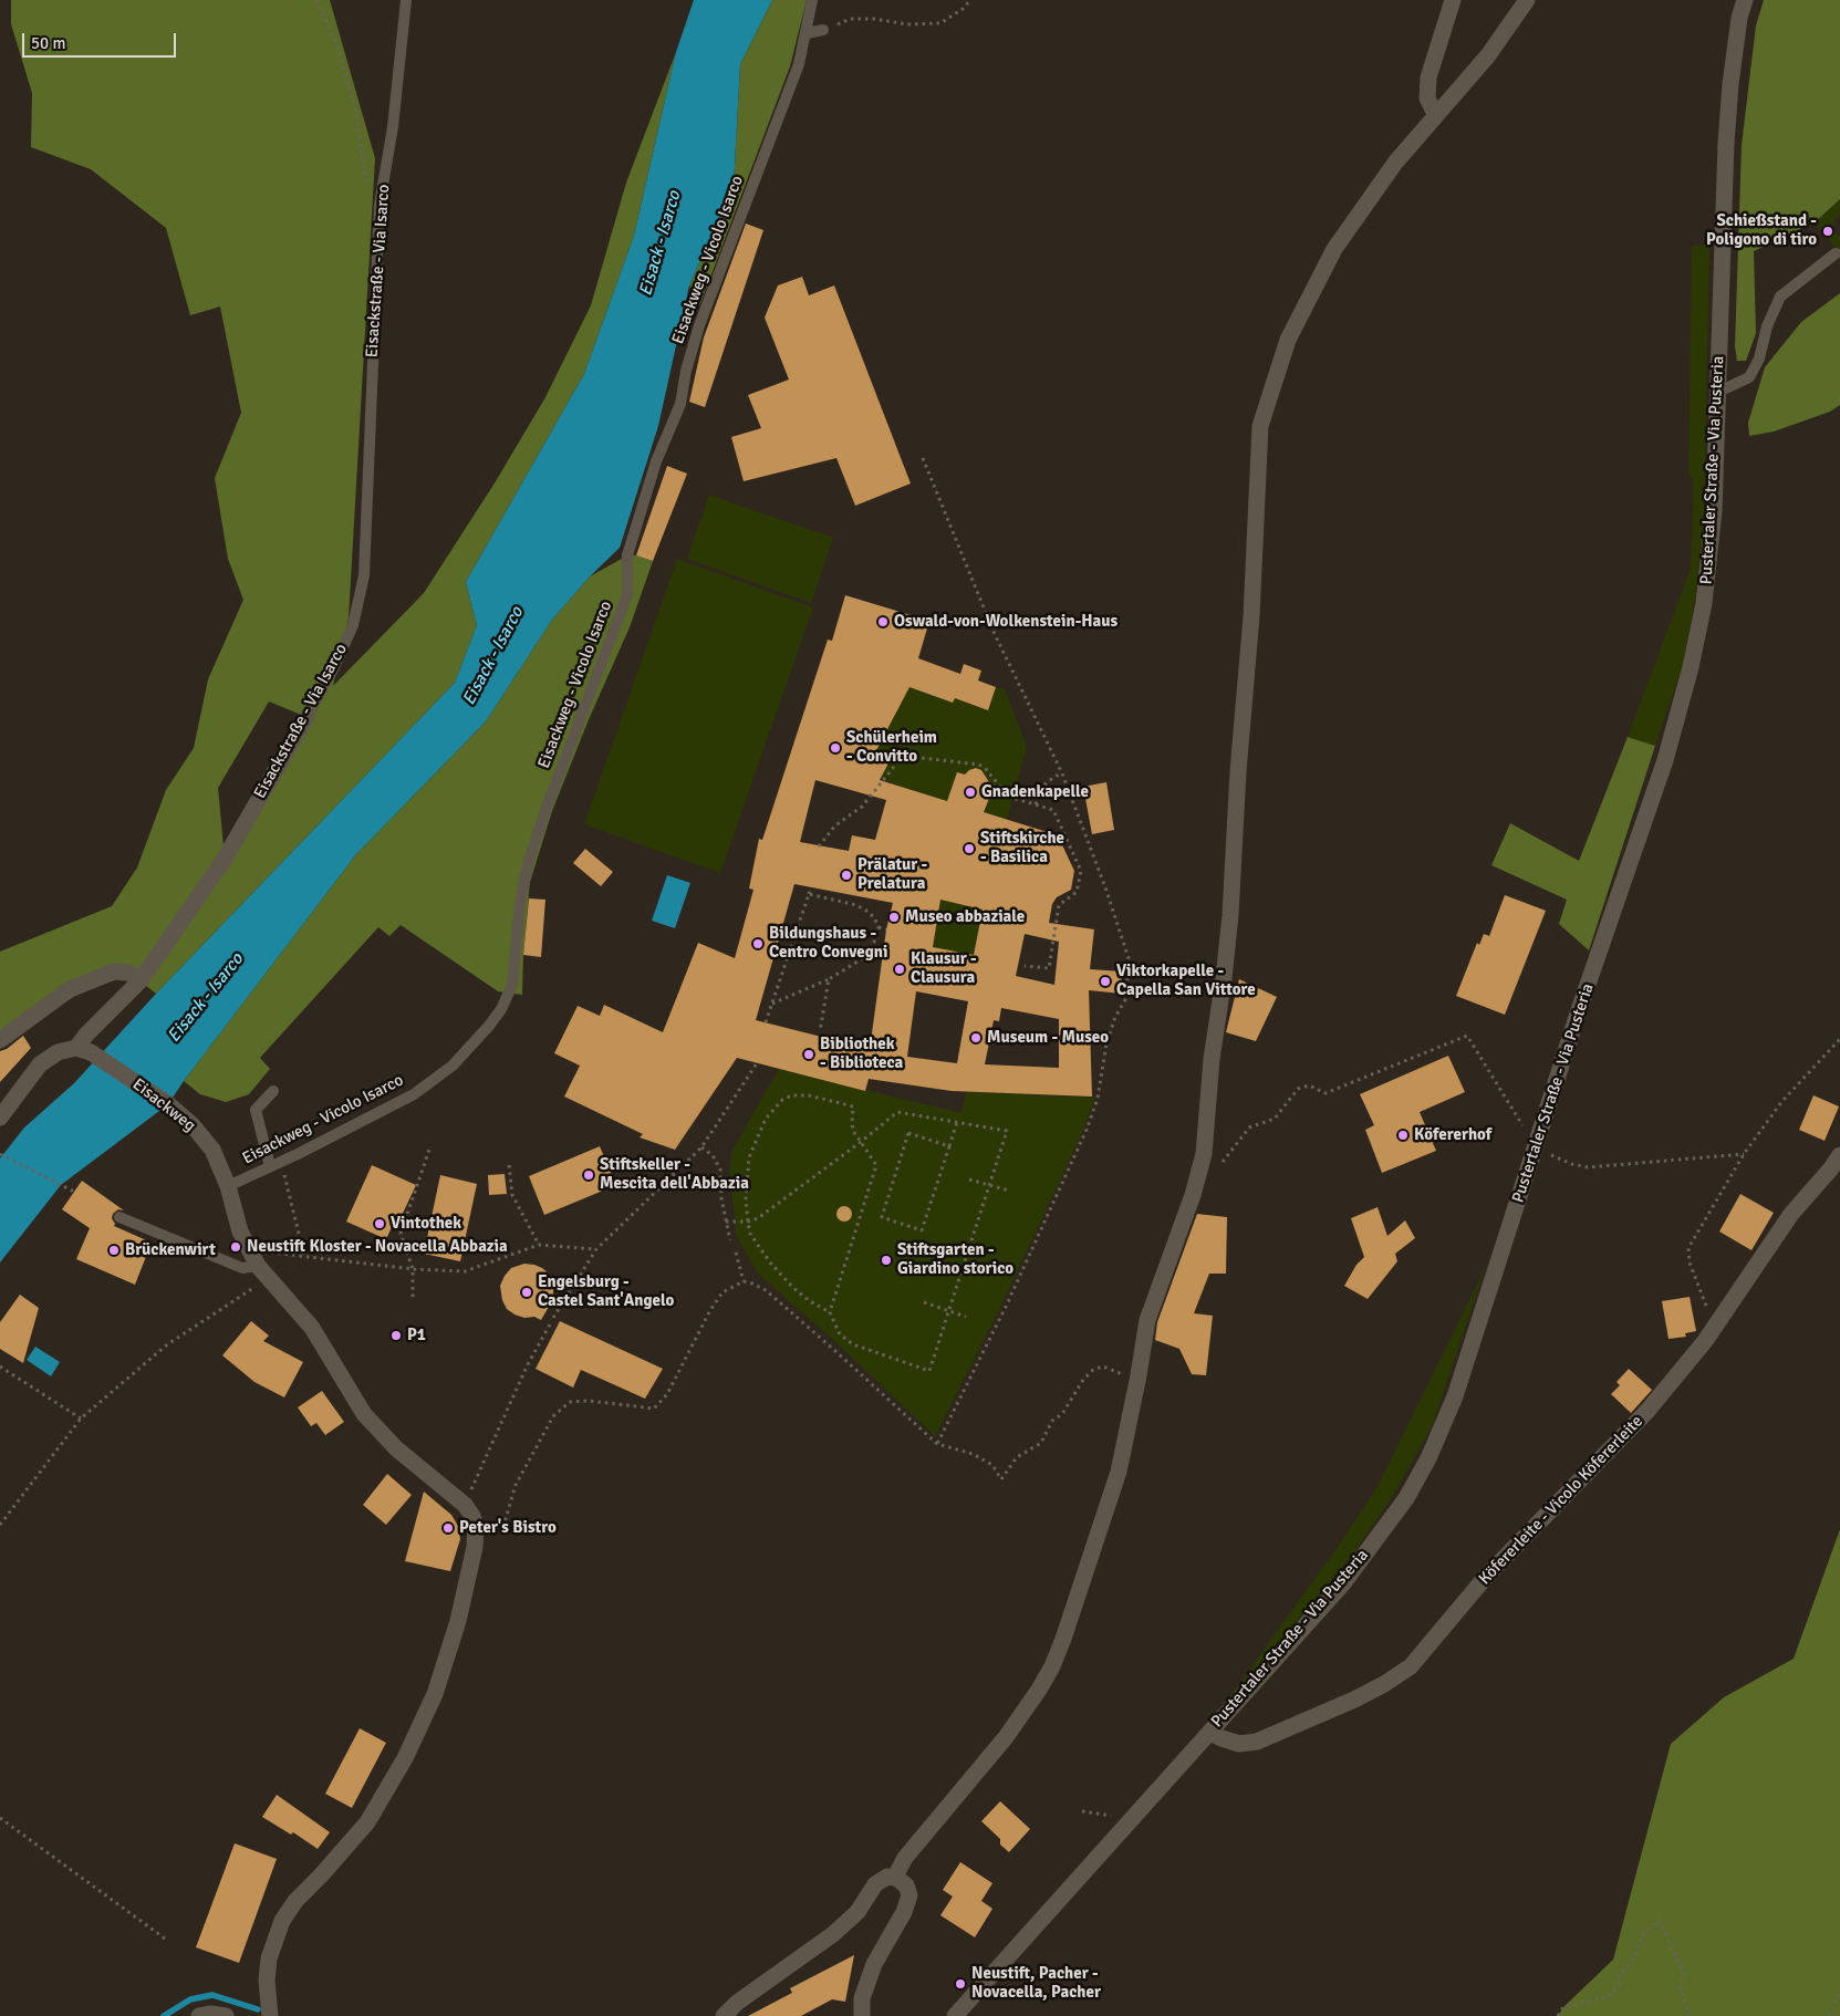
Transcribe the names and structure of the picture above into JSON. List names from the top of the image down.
{
  "streets": {
    "street": [
      "Eisackstraße - Via Isarco",
      "Pustertaler Straße - Via Pusteria",
      "Eisackweg",
      "Köfererleite - Vicolo Köfererleite"
    ],
    "lane": ["Eisackweg - Vicolo Isarco"]
  },
  "crossings": [
    ["Eisackweg - Vicolo Isarco", "Eisackweg"],
    ["Eisackstraße - Via Isarco", "Eisackweg"],
    ["Pustertaler Straße - Via Pusteria", "Köfererleite - Vicolo Köfererleite"]
  ],
  "water": ["Eisack - Isarco"],
  "places": [
    "Schießstand - Poligono di tiro",
    "Oswald-von-Wolkenstein-Haus",
    "Schülerheim - Convitto",
    "Gnadenkapelle",
    "Stiftskirche - Basilica",
    "Prälatur - Prelatura",
    "Museo abbaziale",
    "Bildungshaus - Centro Convegni",
    "Klausur - Clausura",
    "Viktorkapelle - Capella San Vittore",
    "Museum - Museo",
    "Bibliothek - Biblioteca",
    "Köfererhof",
    "Stiftskeller - Mescita dell'Abbazia",
    "Vintothek",
    "Neustift Kloster - Novacella Abbazia",
    "Brückenwirt",
    "Stiftsgarten - Giardino storico",
    "Engelsburg - Castel Sant'Angelo",
    "P1",
    "Peter's Bistro",
    "Neustift, Pacher - Novacella, Pacher"
  ],
  "scale_bar": "50 m"
}
